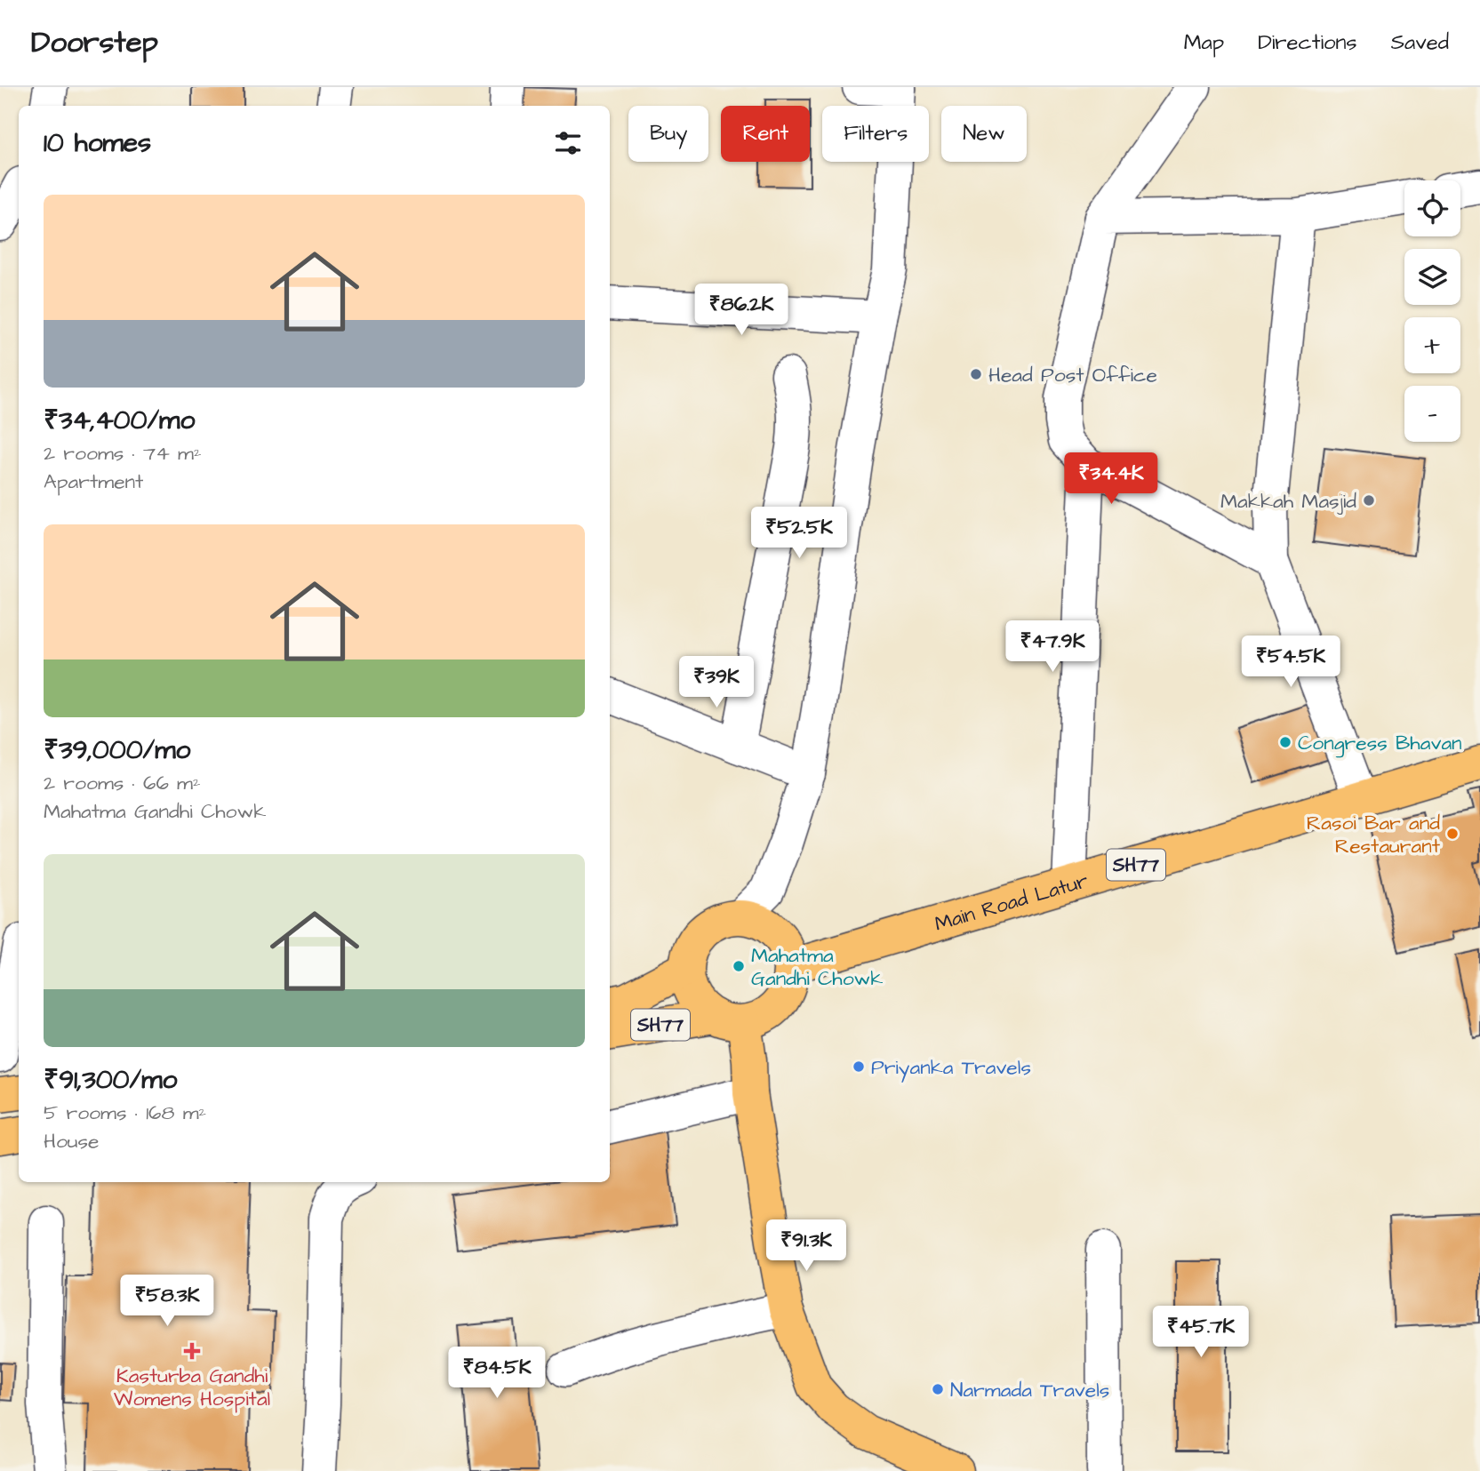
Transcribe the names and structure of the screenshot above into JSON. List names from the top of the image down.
{
  "streets": {
    "main road": ["SH77", "Main Road Latur"]
  },
  "crossings": [
    ["SH77", "Main Road Latur"]
  ],
  "places": {
    "other": [
      "Head Post Office",
      "Makkah Masjid",
      "Congress Bhavan",
      "Rasoi Bar and Restaurant",
      "Mahatma Gandhi Chowk",
      "Priyanka Travels",
      "Narmada Travels"
    ],
    "health": ["Kasturba Gandhi Womens Hospital"]
  },
  "page": {
    "header": "Doorstep",
    "nav": ["Map", "Directions", "Saved"],
    "chip": [
      "Buy",
      "Rent",
      "Filters",
      "New"
    ],
    "heading": "10 homes",
    "map_buttons": ["+", "−"],
    "list": [
      {
        "name": "₹34,400/mo",
        "note": "2 rooms · 74 m² · Apartment"
      },
      {
        "name": "₹39,000/mo",
        "note": "2 rooms · 66 m² · Mahatma Gandhi Chowk"
      },
      {
        "name": "₹91,300/mo",
        "note": "5 rooms · 168 m² · House"
      }
    ],
    "price": [
      "₹86.2K",
      "₹34.4K",
      "₹52.5K",
      "₹47.9K",
      "₹54.5K",
      "₹39K",
      "₹91.3K",
      "₹58.3K",
      "₹45.7K",
      "₹84.5K"
    ]
  }
}
